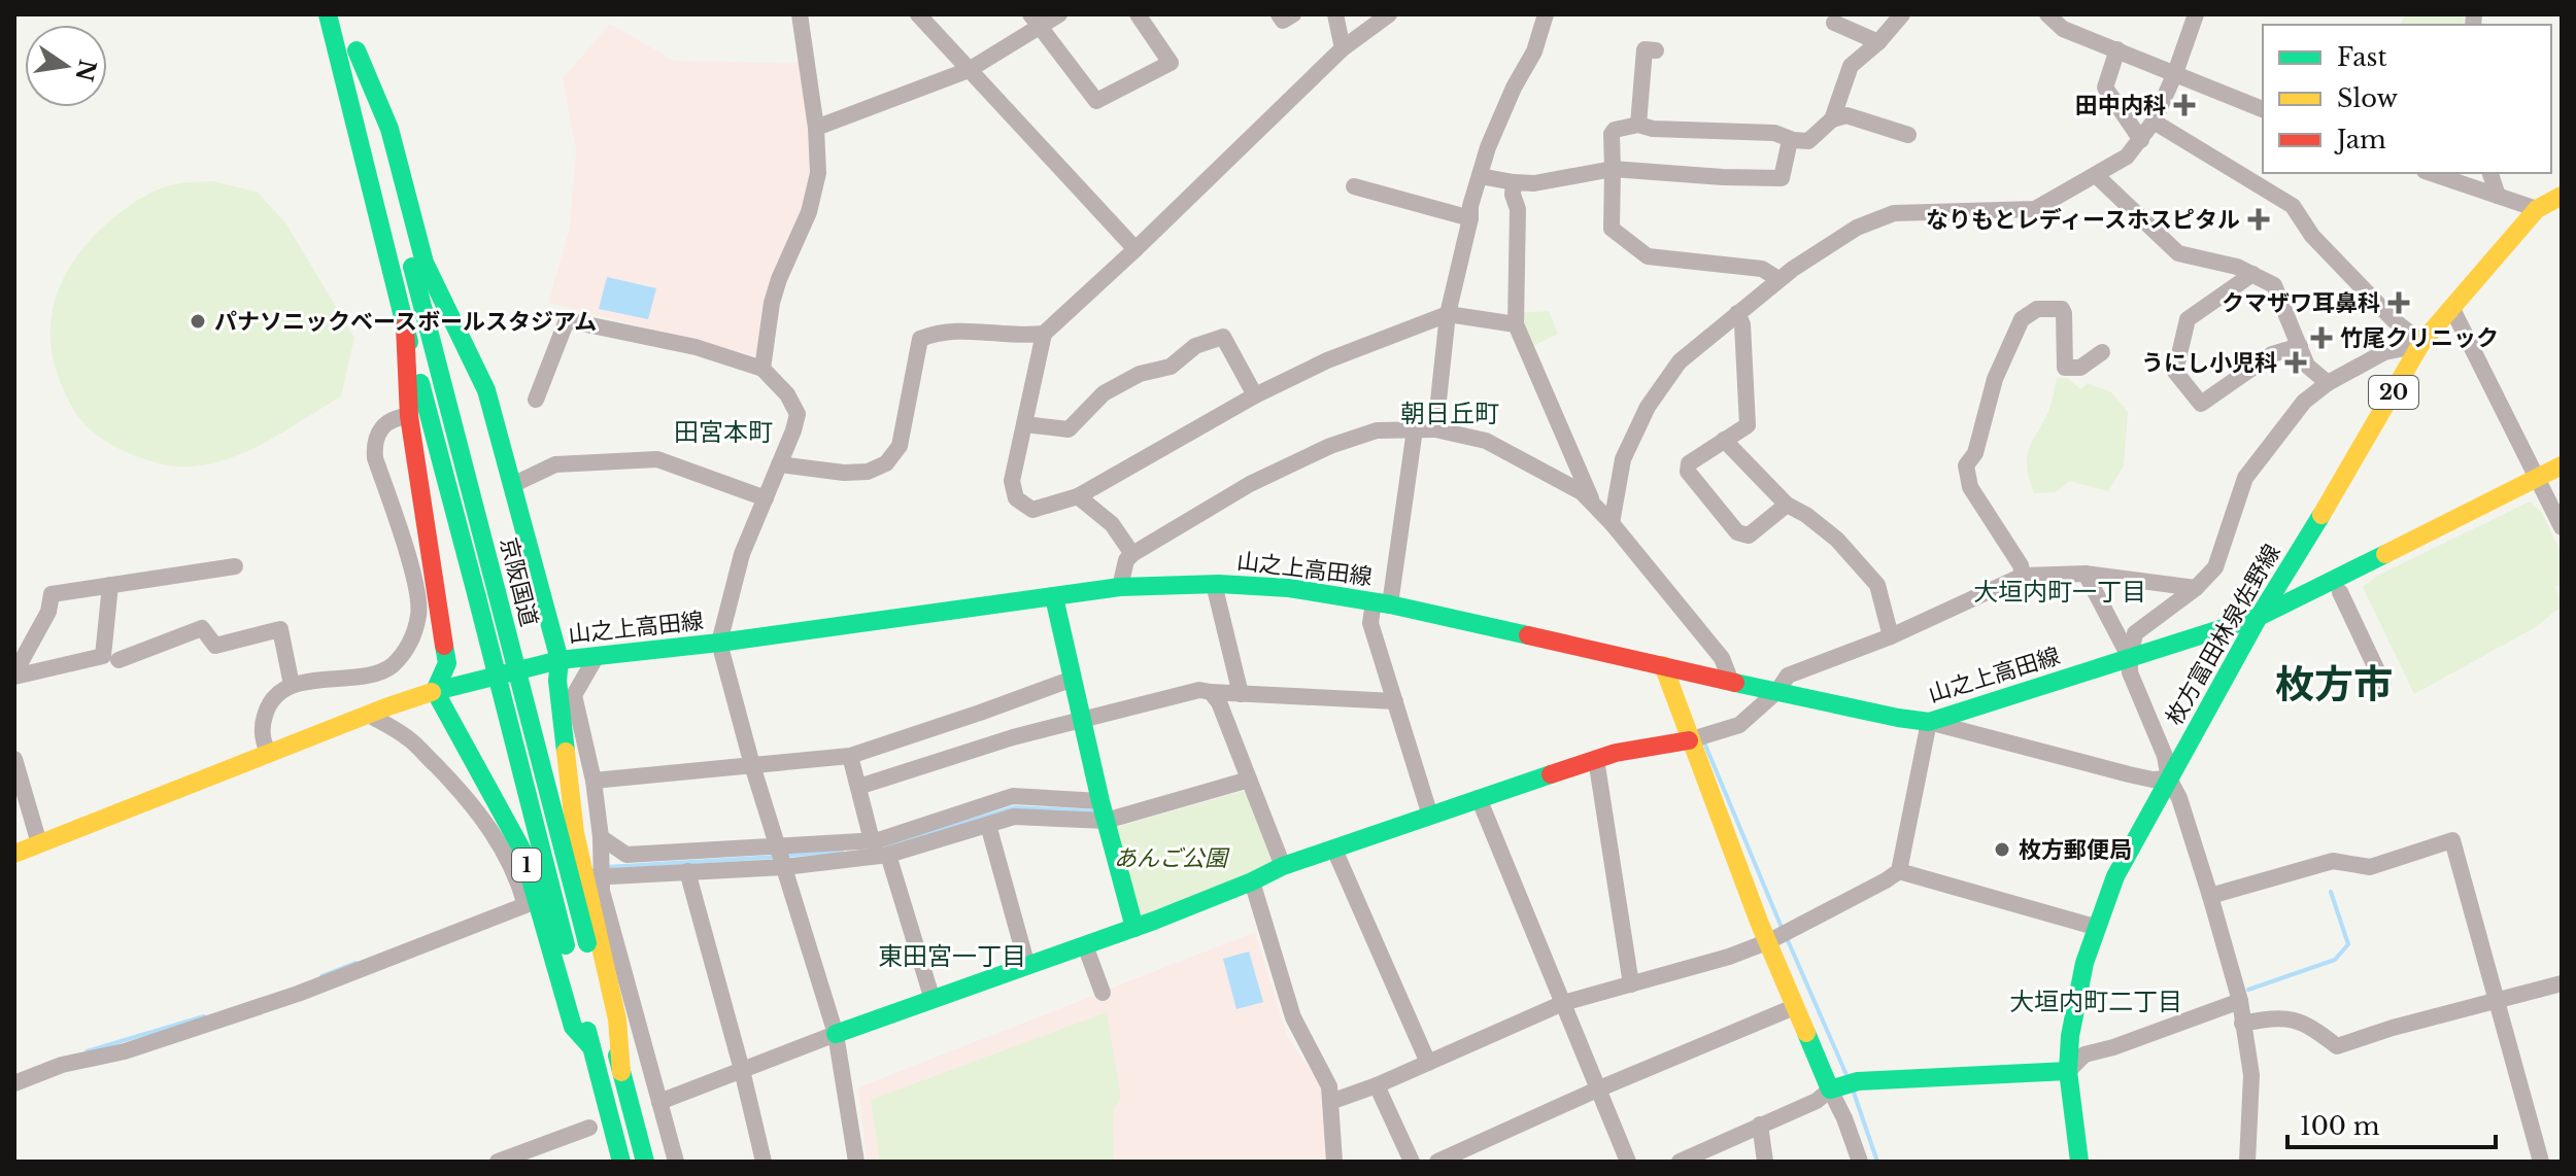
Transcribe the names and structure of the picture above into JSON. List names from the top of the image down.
{
  "streets": {
    "main road": [
      "20",
      "山之上高田線",
      "京阪国道",
      "枚方富田林泉佐野線",
      "1"
    ]
  },
  "crossings": [
    ["山之上高田線", "枚方富田林泉佐野線"],
    ["山之上高田線", "1"],
    ["京阪国道", "1"]
  ],
  "districts": [
    "朝日丘町",
    "田宮本町",
    "大垣内町一丁目",
    "枚方市",
    "東田宮一丁目",
    "大垣内町二丁目"
  ],
  "parks": ["あんご公園"],
  "places": {
    "health": [
      "田中内科",
      "なりもとレディースホスピタル",
      "クマザワ耳鼻科",
      "竹尾クリニック",
      "うにし小児科"
    ],
    "other": ["パナソニックベースボールスタジアム", "枚方郵便局"]
  },
  "legend": ["Fast", "Slow", "Jam"],
  "scale_bar": "100 m",
  "north": "right"
}
